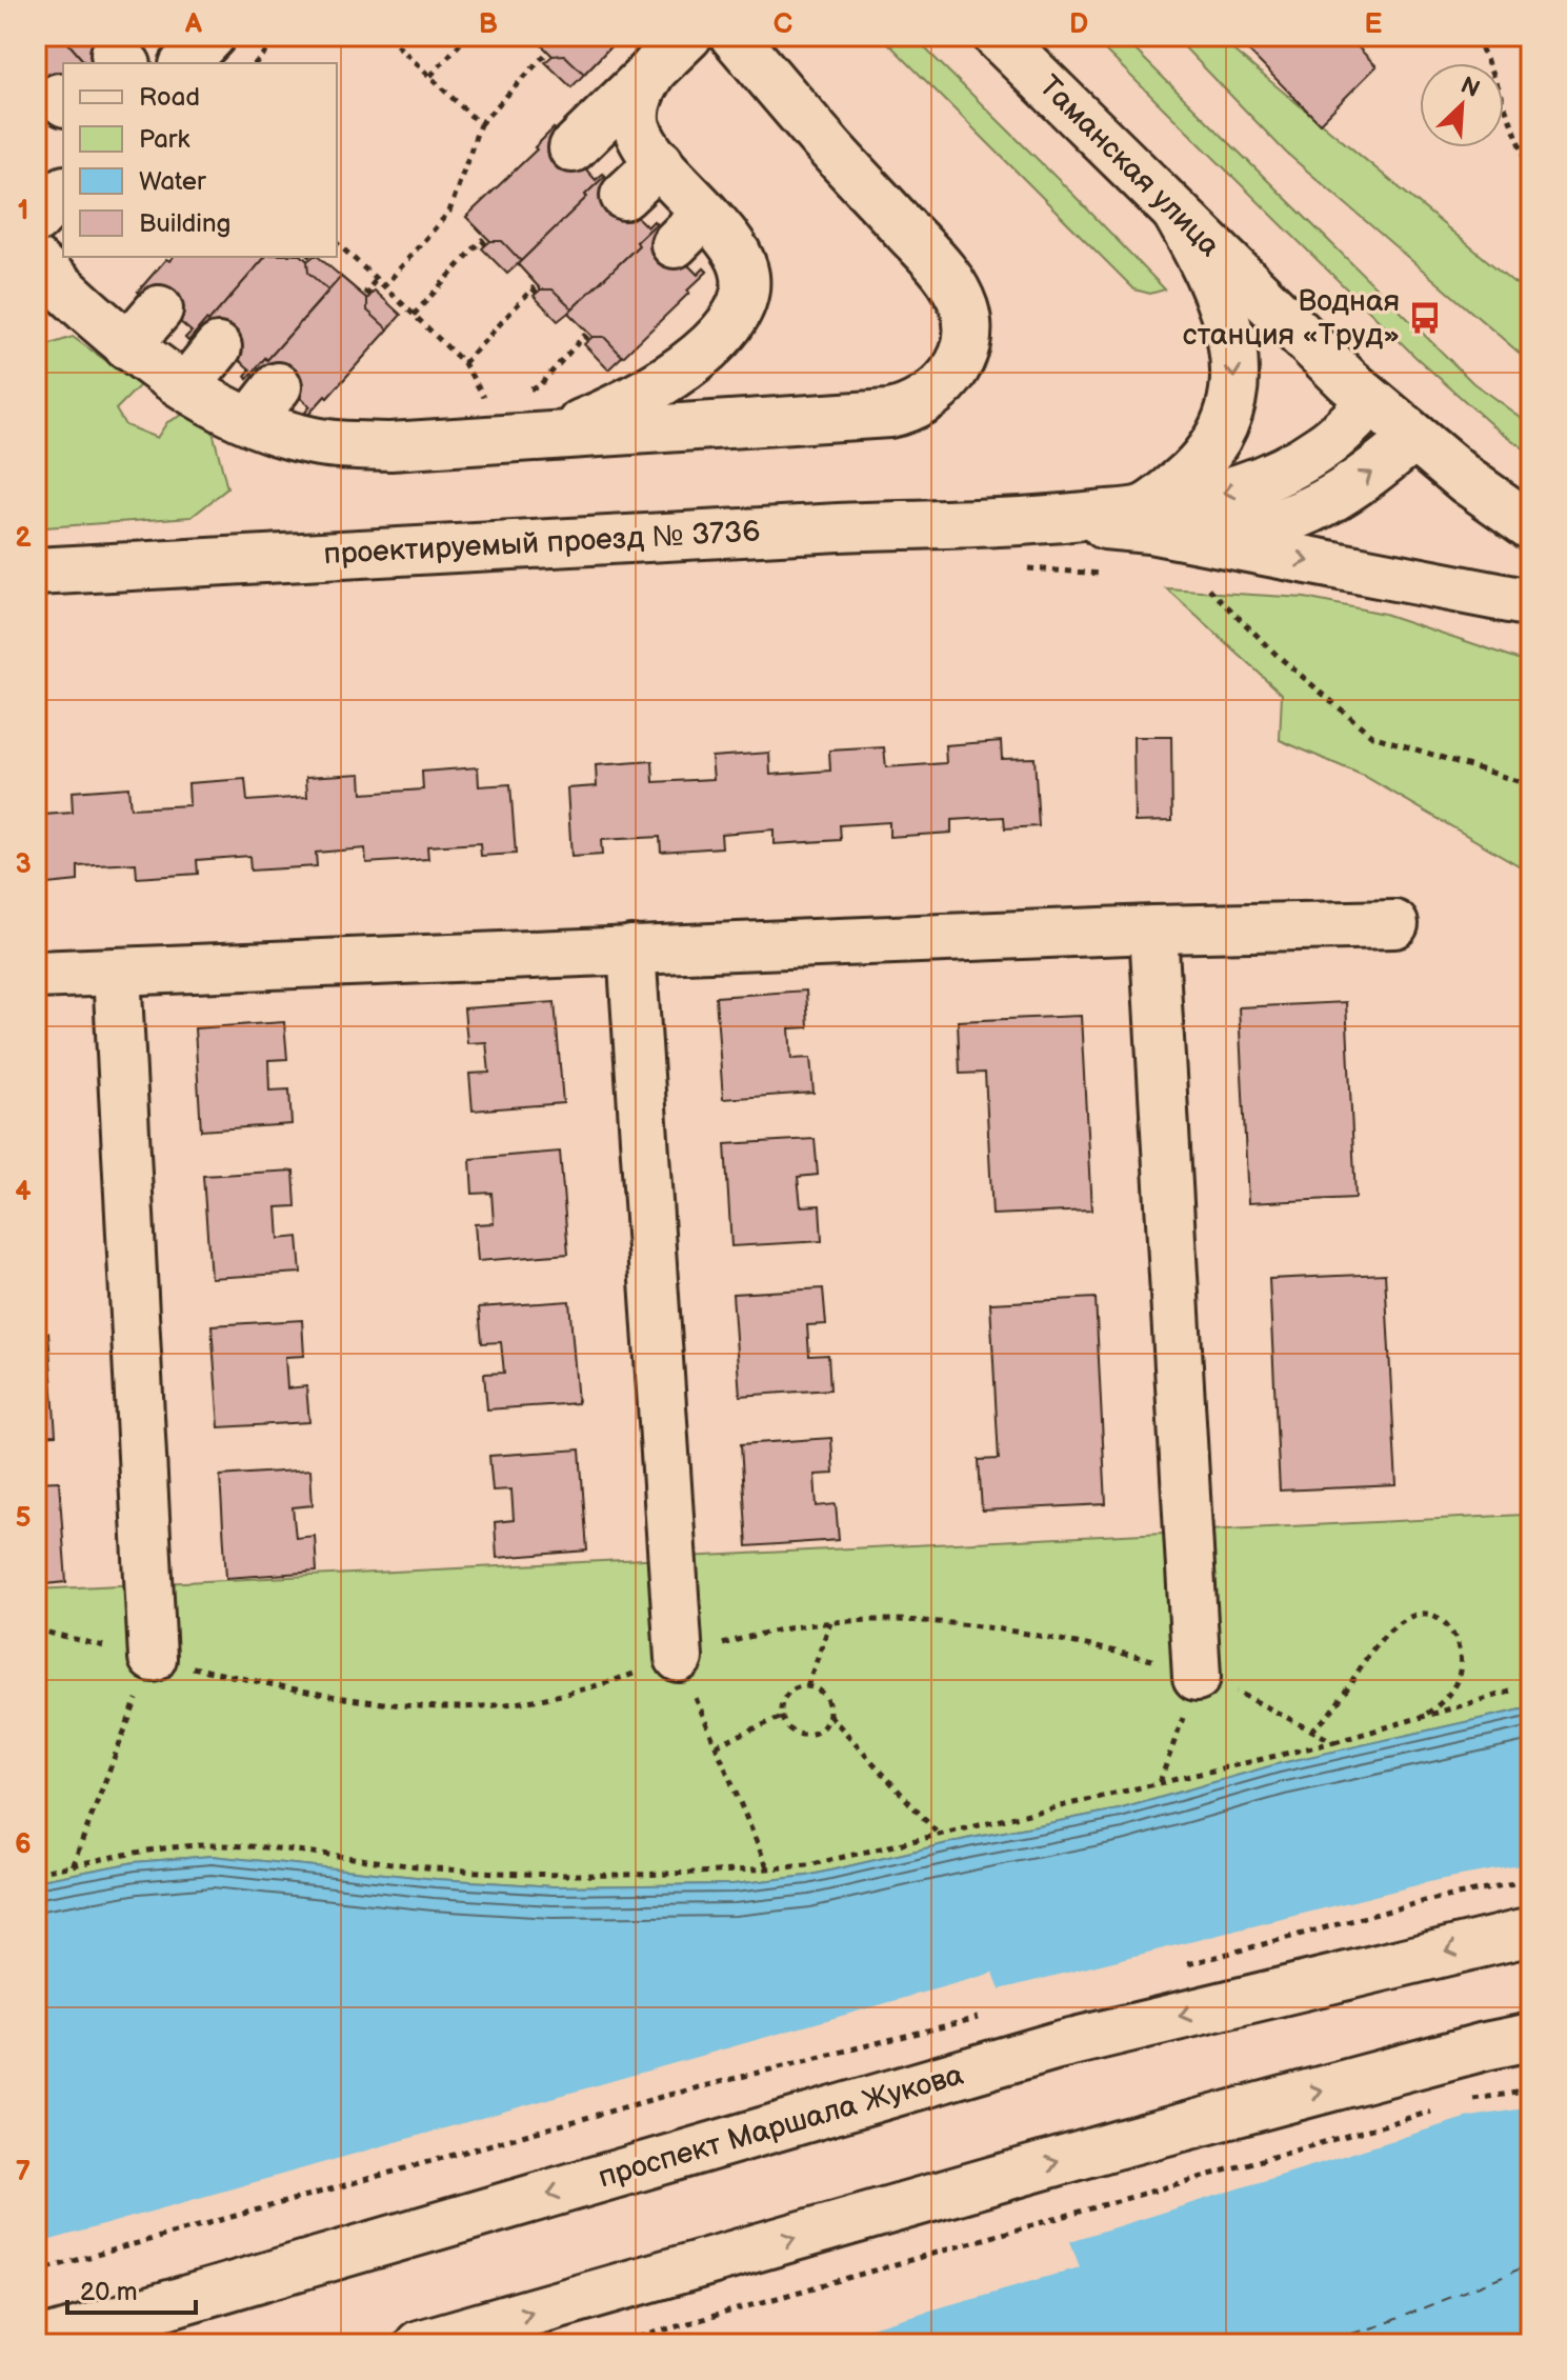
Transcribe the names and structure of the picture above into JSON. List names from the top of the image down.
{
  "streets": {
    "street": ["Таманская улица", "проектируемый проезд № 3736", "проспект Маршала Жукова"]
  },
  "places": {
    "bus stop": ["Водная станция «Труд»"]
  },
  "legend": [
    "Road",
    "Park",
    "Water",
    "Building"
  ],
  "scale_bar": "20 m",
  "north": "top right",
  "grid": {
    "columns": [
      "A",
      "B",
      "C",
      "D",
      "E"
    ],
    "rows": [
      "1",
      "2",
      "3",
      "4",
      "5",
      "6",
      "7"
    ]
  }
}
